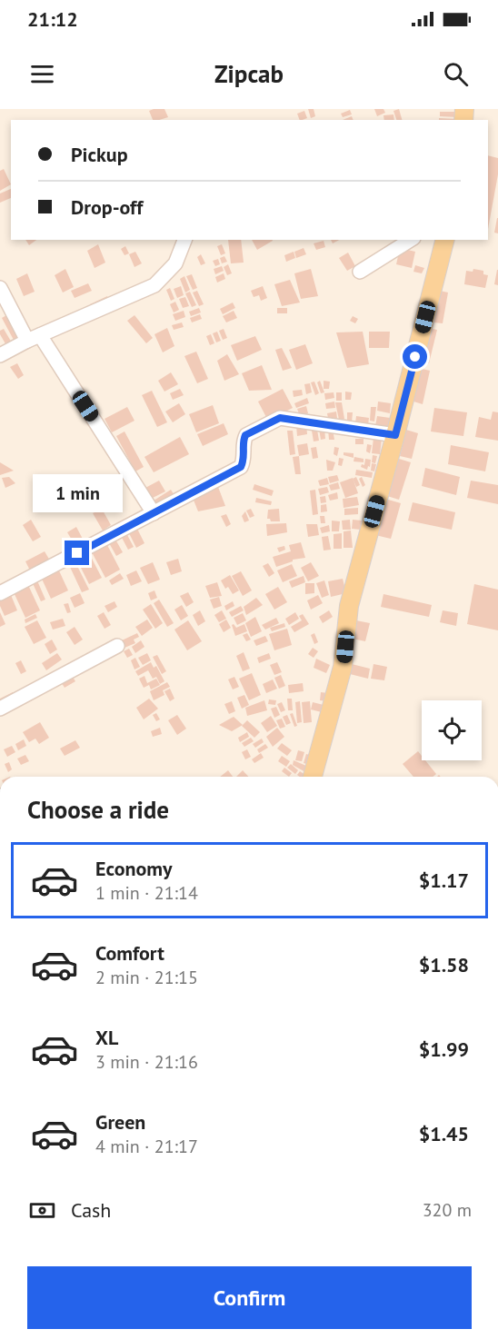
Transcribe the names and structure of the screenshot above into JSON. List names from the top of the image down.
{
  "page": {
    "status": "21:12",
    "header": "Zipcab",
    "banner": ["Pickup", "Drop-off"],
    "bubble": "1 min",
    "heading": "Choose a ride",
    "list": [
      {
        "name": "Economy",
        "note": "1 min · 21:14",
        "value": "$1.17"
      },
      {
        "name": "Comfort",
        "note": "2 min · 21:15",
        "value": "$1.58"
      },
      {
        "name": "XL",
        "note": "3 min · 21:16",
        "value": "$1.99"
      },
      {
        "name": "Green",
        "note": "4 min · 21:17",
        "value": "$1.45"
      }
    ],
    "pay": ["Cash", "320 m"],
    "buttons": "Confirm"
  }
}
